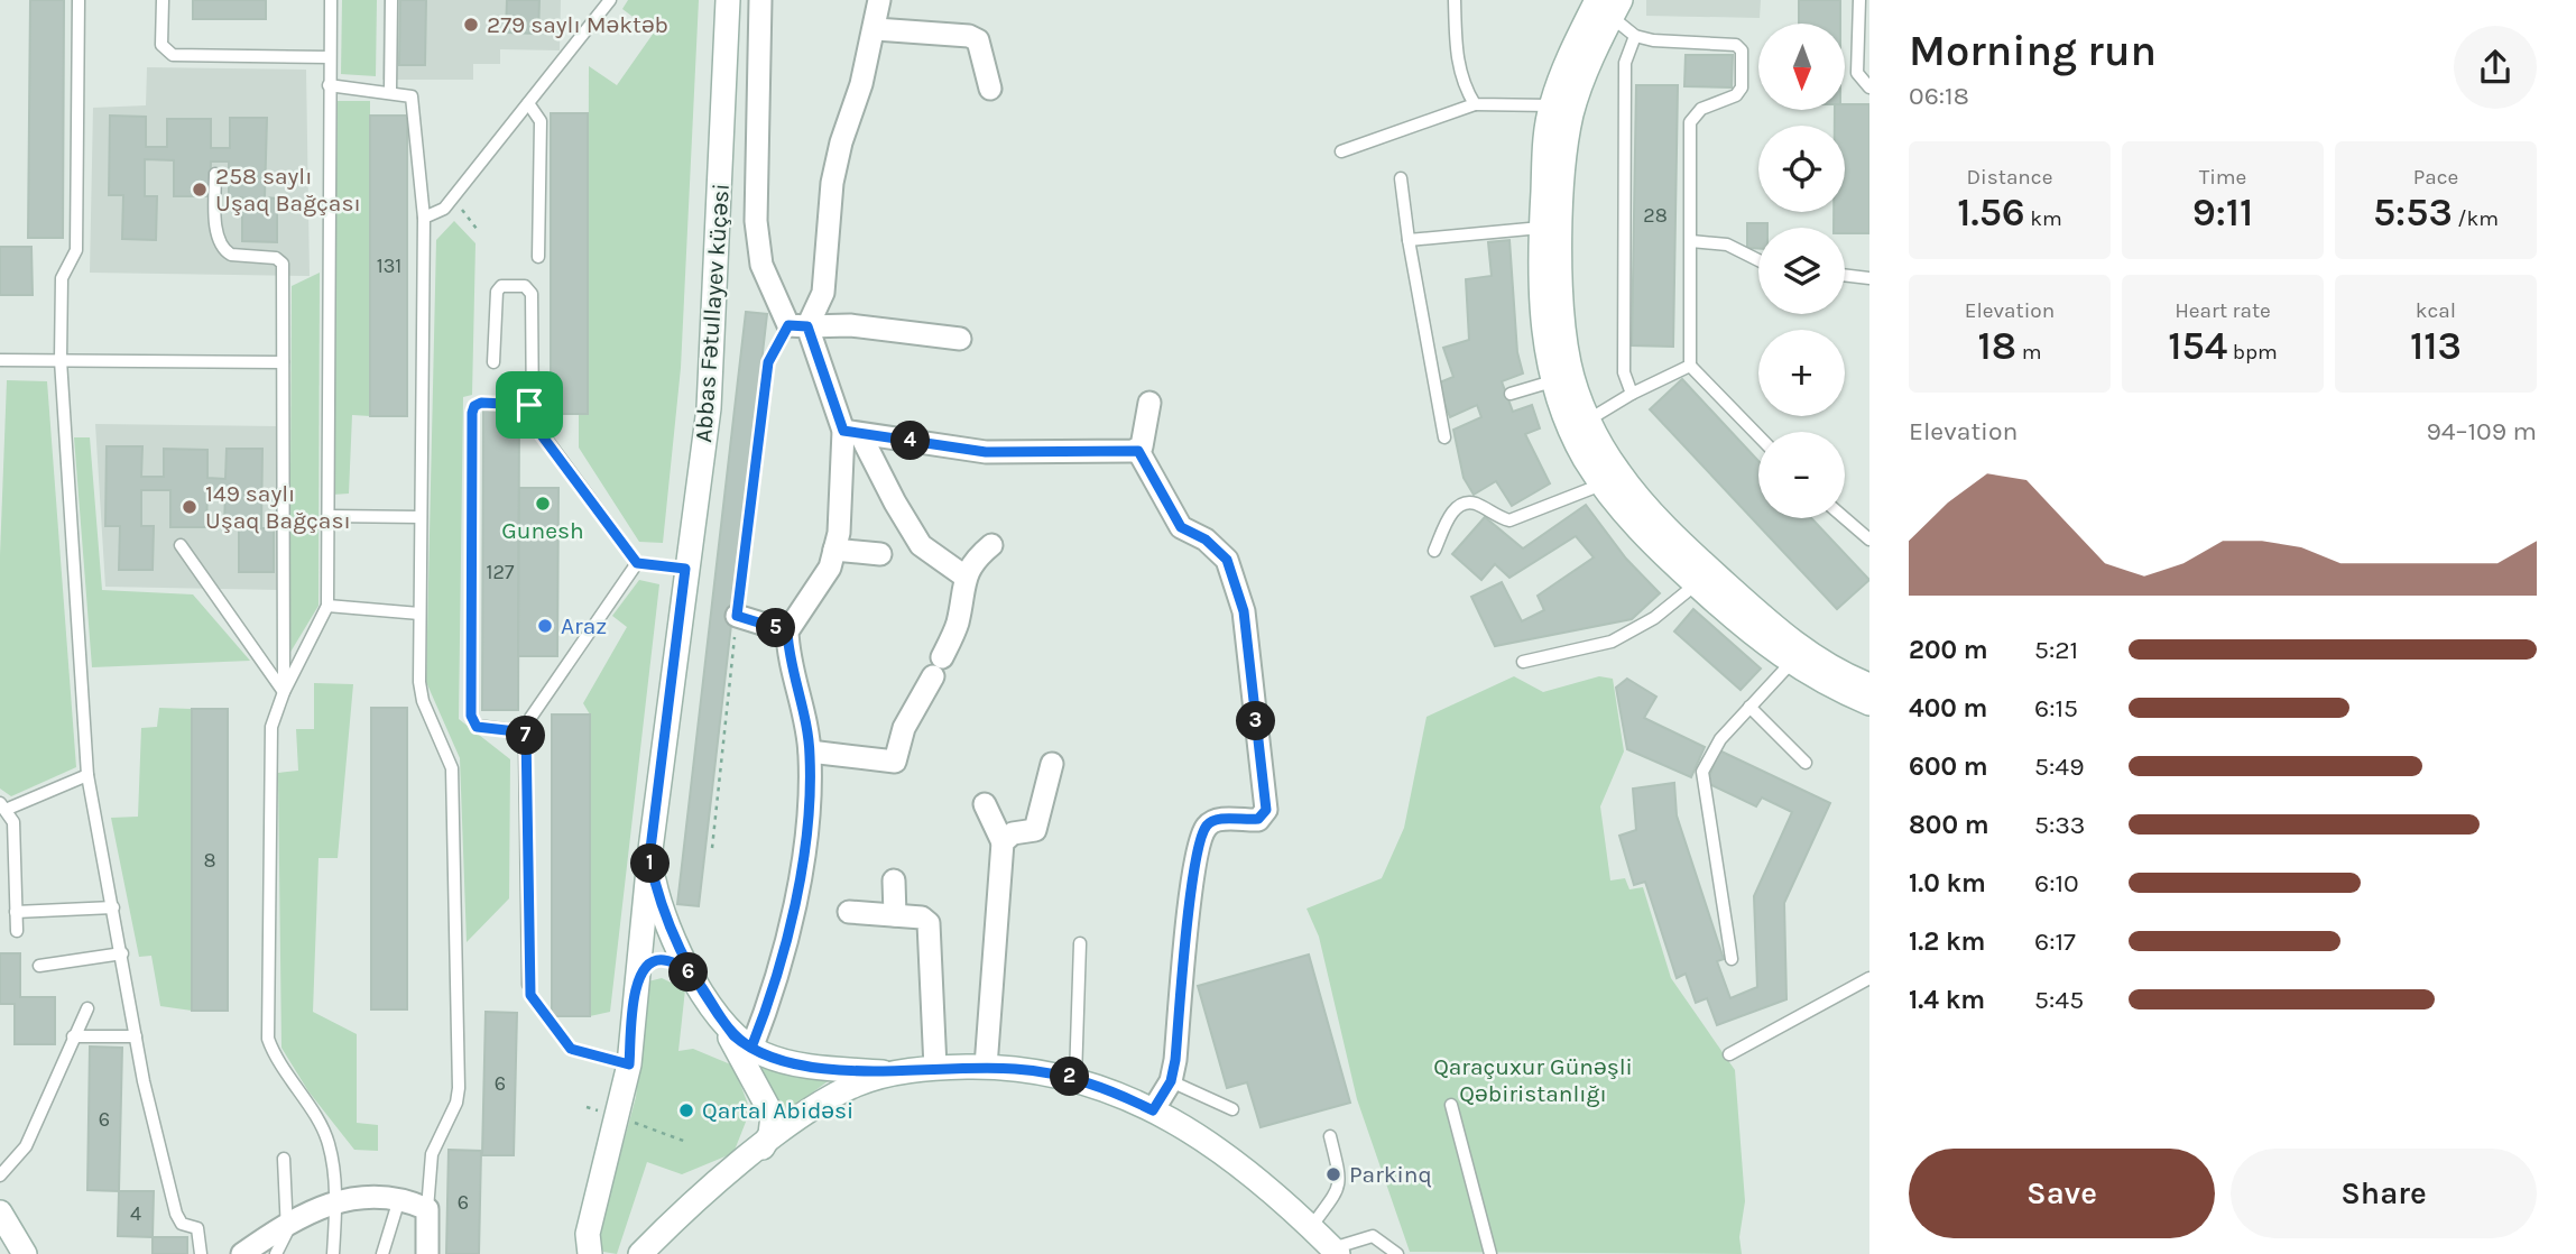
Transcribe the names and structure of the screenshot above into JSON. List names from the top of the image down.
{
  "streets": {
    "main road": ["Abbas Fətullayev küçəsi"]
  },
  "parks": ["Qaraçuxur Günəşli Qəbiristanlığı"],
  "places": [
    "279 saylı Məktəb",
    "258 saylı Uşaq Bağçası",
    "Gunesh",
    "149 saylı Uşaq Bağçası",
    "Araz",
    "Qartal Abidəsi",
    "Parkinq"
  ],
  "house_numbers": [
    "28",
    "131",
    "127",
    "8",
    "6",
    "6",
    "6",
    "4"
  ],
  "north": "bottom",
  "page": {
    "heading": ["Morning run", "06:18"],
    "map_buttons": ["+", "−"],
    "stats": [
      ["Distance", "1.56 km"],
      ["Time", "9:11"],
      ["Pace", "5:53 /km"],
      ["Elevation", "18 m"],
      ["Heart rate", "154 bpm"],
      ["kcal", "113"]
    ],
    "chart": ["Elevation", "94–109 m"],
    "pins": [
      "4",
      "5",
      "3",
      "7",
      "1",
      "6",
      "2"
    ],
    "list": [
      {
        "name": "200 m",
        "note": "5:21"
      },
      {
        "name": "400 m",
        "note": "6:15"
      },
      {
        "name": "600 m",
        "note": "5:49"
      },
      {
        "name": "800 m",
        "note": "5:33"
      },
      {
        "name": "1.0 km",
        "note": "6:10"
      },
      {
        "name": "1.2 km",
        "note": "6:17"
      },
      {
        "name": "1.4 km",
        "note": "5:45"
      }
    ],
    "buttons": ["Save", "Share"]
  }
}
